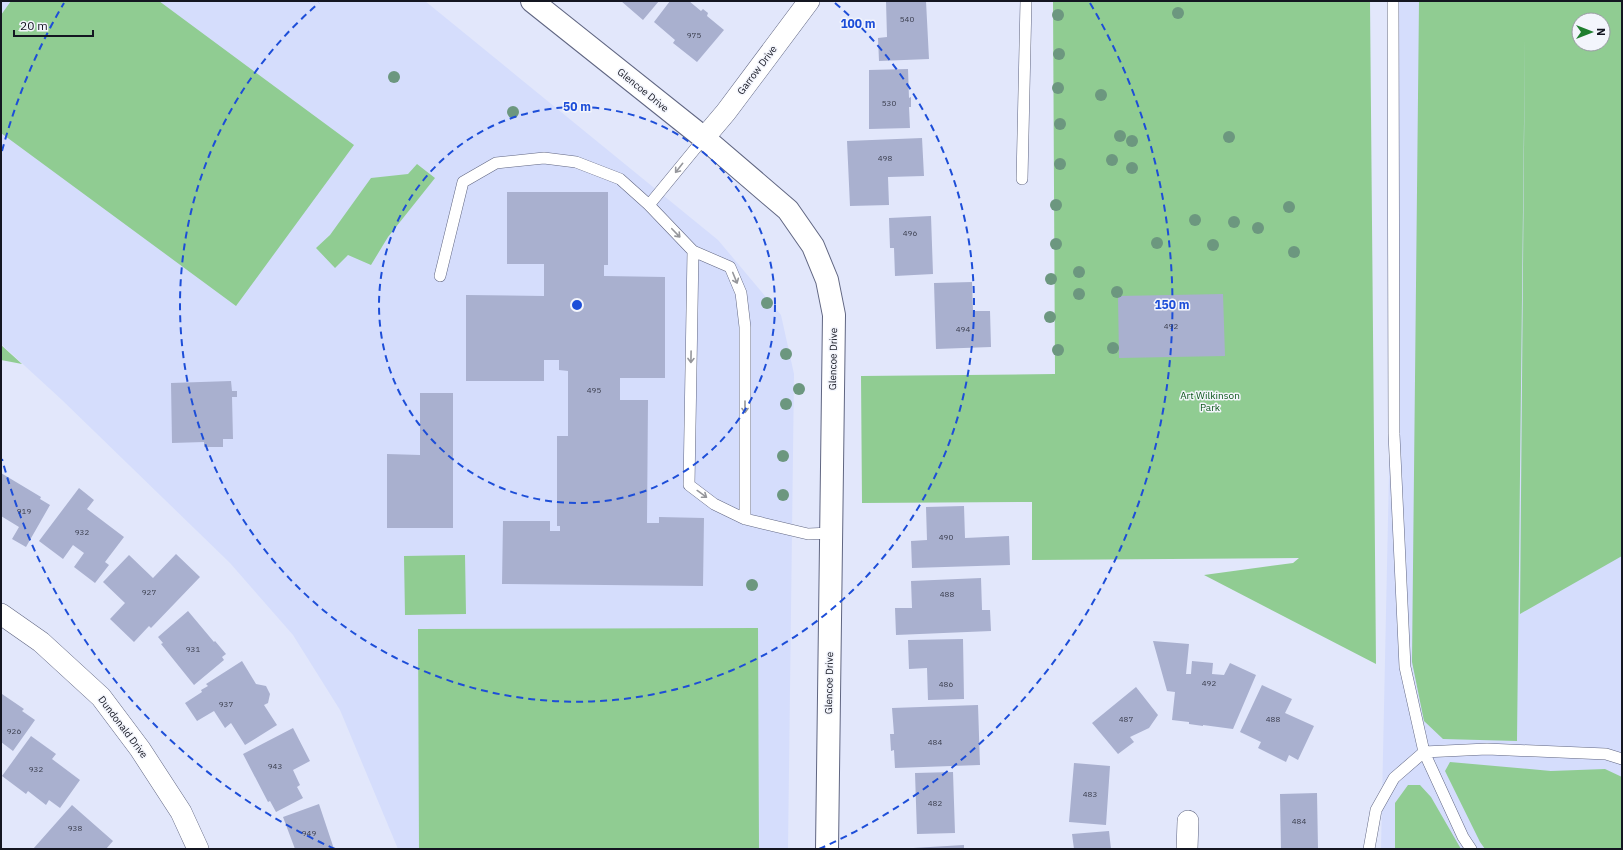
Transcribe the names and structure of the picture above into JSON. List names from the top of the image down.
{
  "streets": {
    "street": ["Garrow Drive", "Glencoe Drive", "Dundonald Drive"]
  },
  "crossings": [
    ["Garrow Drive", "Glencoe Drive"]
  ],
  "parks": ["Art Wilkinson Park"],
  "house_numbers": [
    "540",
    "975",
    "530",
    "498",
    "496",
    "492",
    "494",
    "495",
    "919",
    "932",
    "490",
    "927",
    "488",
    "931",
    "492",
    "486",
    "937",
    "487",
    "488",
    "926",
    "484",
    "943",
    "932",
    "483",
    "482",
    "484",
    "938",
    "949"
  ],
  "scale_bar": "20 m",
  "north": "right",
  "rings": ["100 m", "50 m", "150 m"]
}
